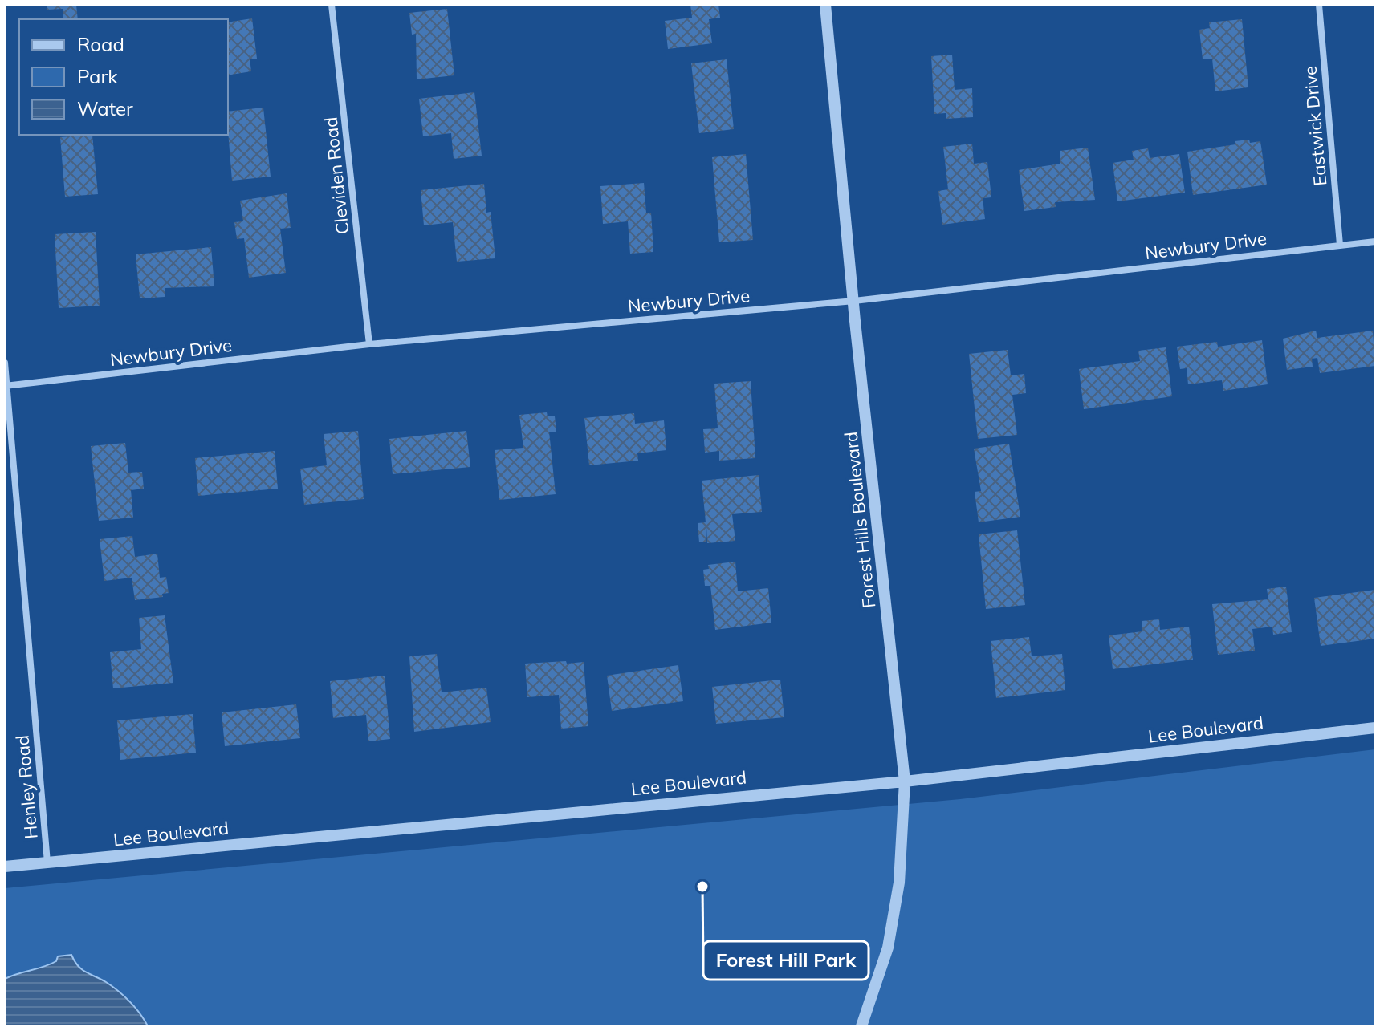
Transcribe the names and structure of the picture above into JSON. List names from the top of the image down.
{
  "streets": {
    "street": [
      "Eastwick Drive",
      "Cleviden Road",
      "Newbury Drive",
      "Forest Hills Boulevard",
      "Lee Boulevard",
      "Henley Road"
    ]
  },
  "crossings": [
    ["Eastwick Drive", "Newbury Drive"],
    ["Cleviden Road", "Newbury Drive"],
    ["Newbury Drive", "Forest Hills Boulevard"],
    ["Newbury Drive", "Henley Road"],
    ["Forest Hills Boulevard", "Lee Boulevard"],
    ["Lee Boulevard", "Henley Road"]
  ],
  "places": ["Forest Hill Park"],
  "legend": ["Road", "Park", "Water"]
}
